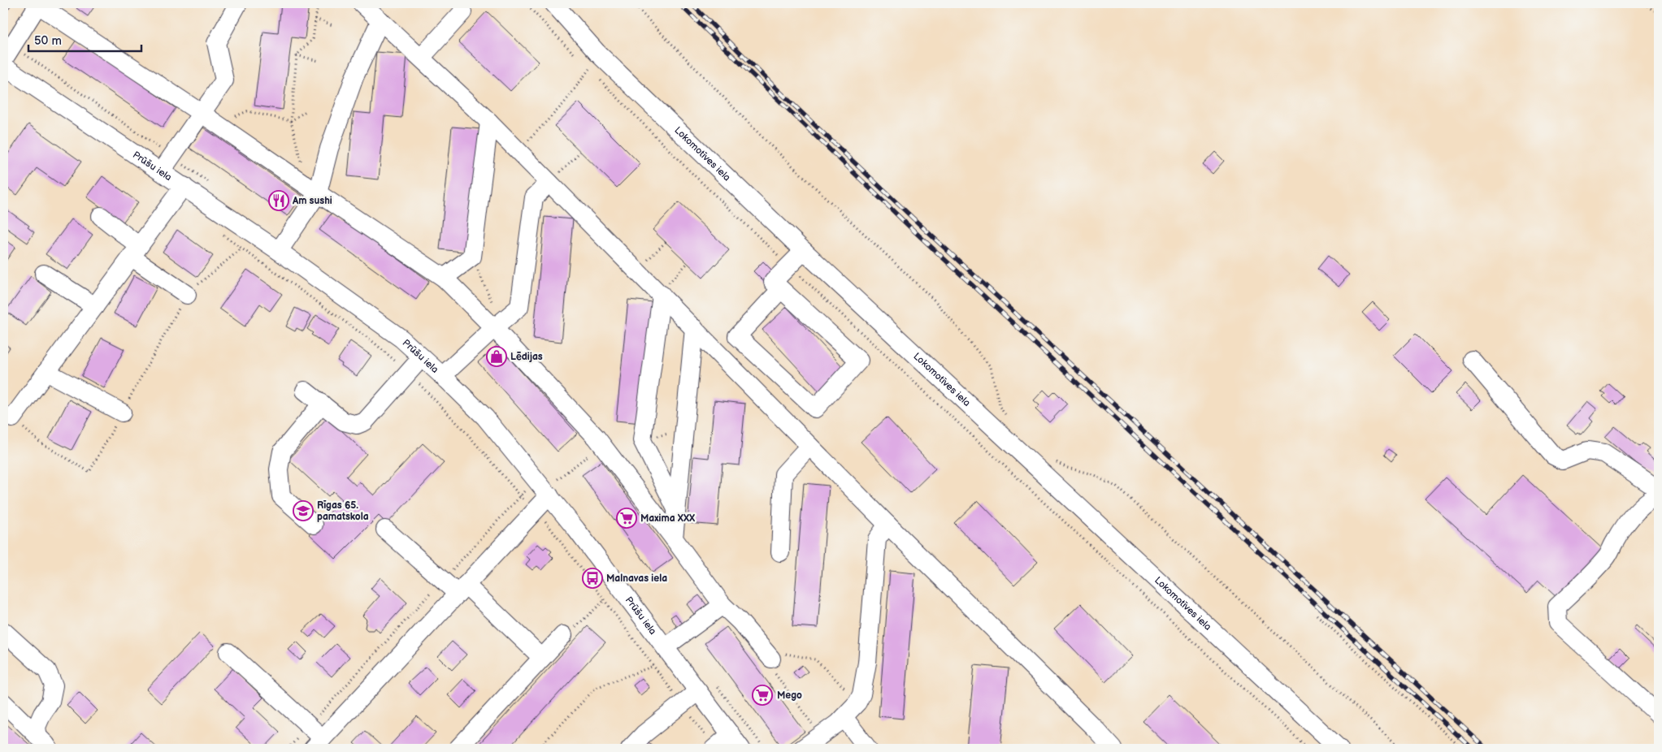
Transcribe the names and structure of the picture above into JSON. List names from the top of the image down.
{
  "streets": {
    "street": ["Lokomotīves iela", "Prūšu iela"]
  },
  "places": {
    "restaurant": ["Am sushi"],
    "shop": ["Lēdijas"],
    "school or university": ["Rīgas 65. pamatskola"],
    "supermarket": ["Maxima XXX", "Mego"],
    "bus stop": ["Malnavas iela"]
  },
  "scale_bar": "50 m"
}
